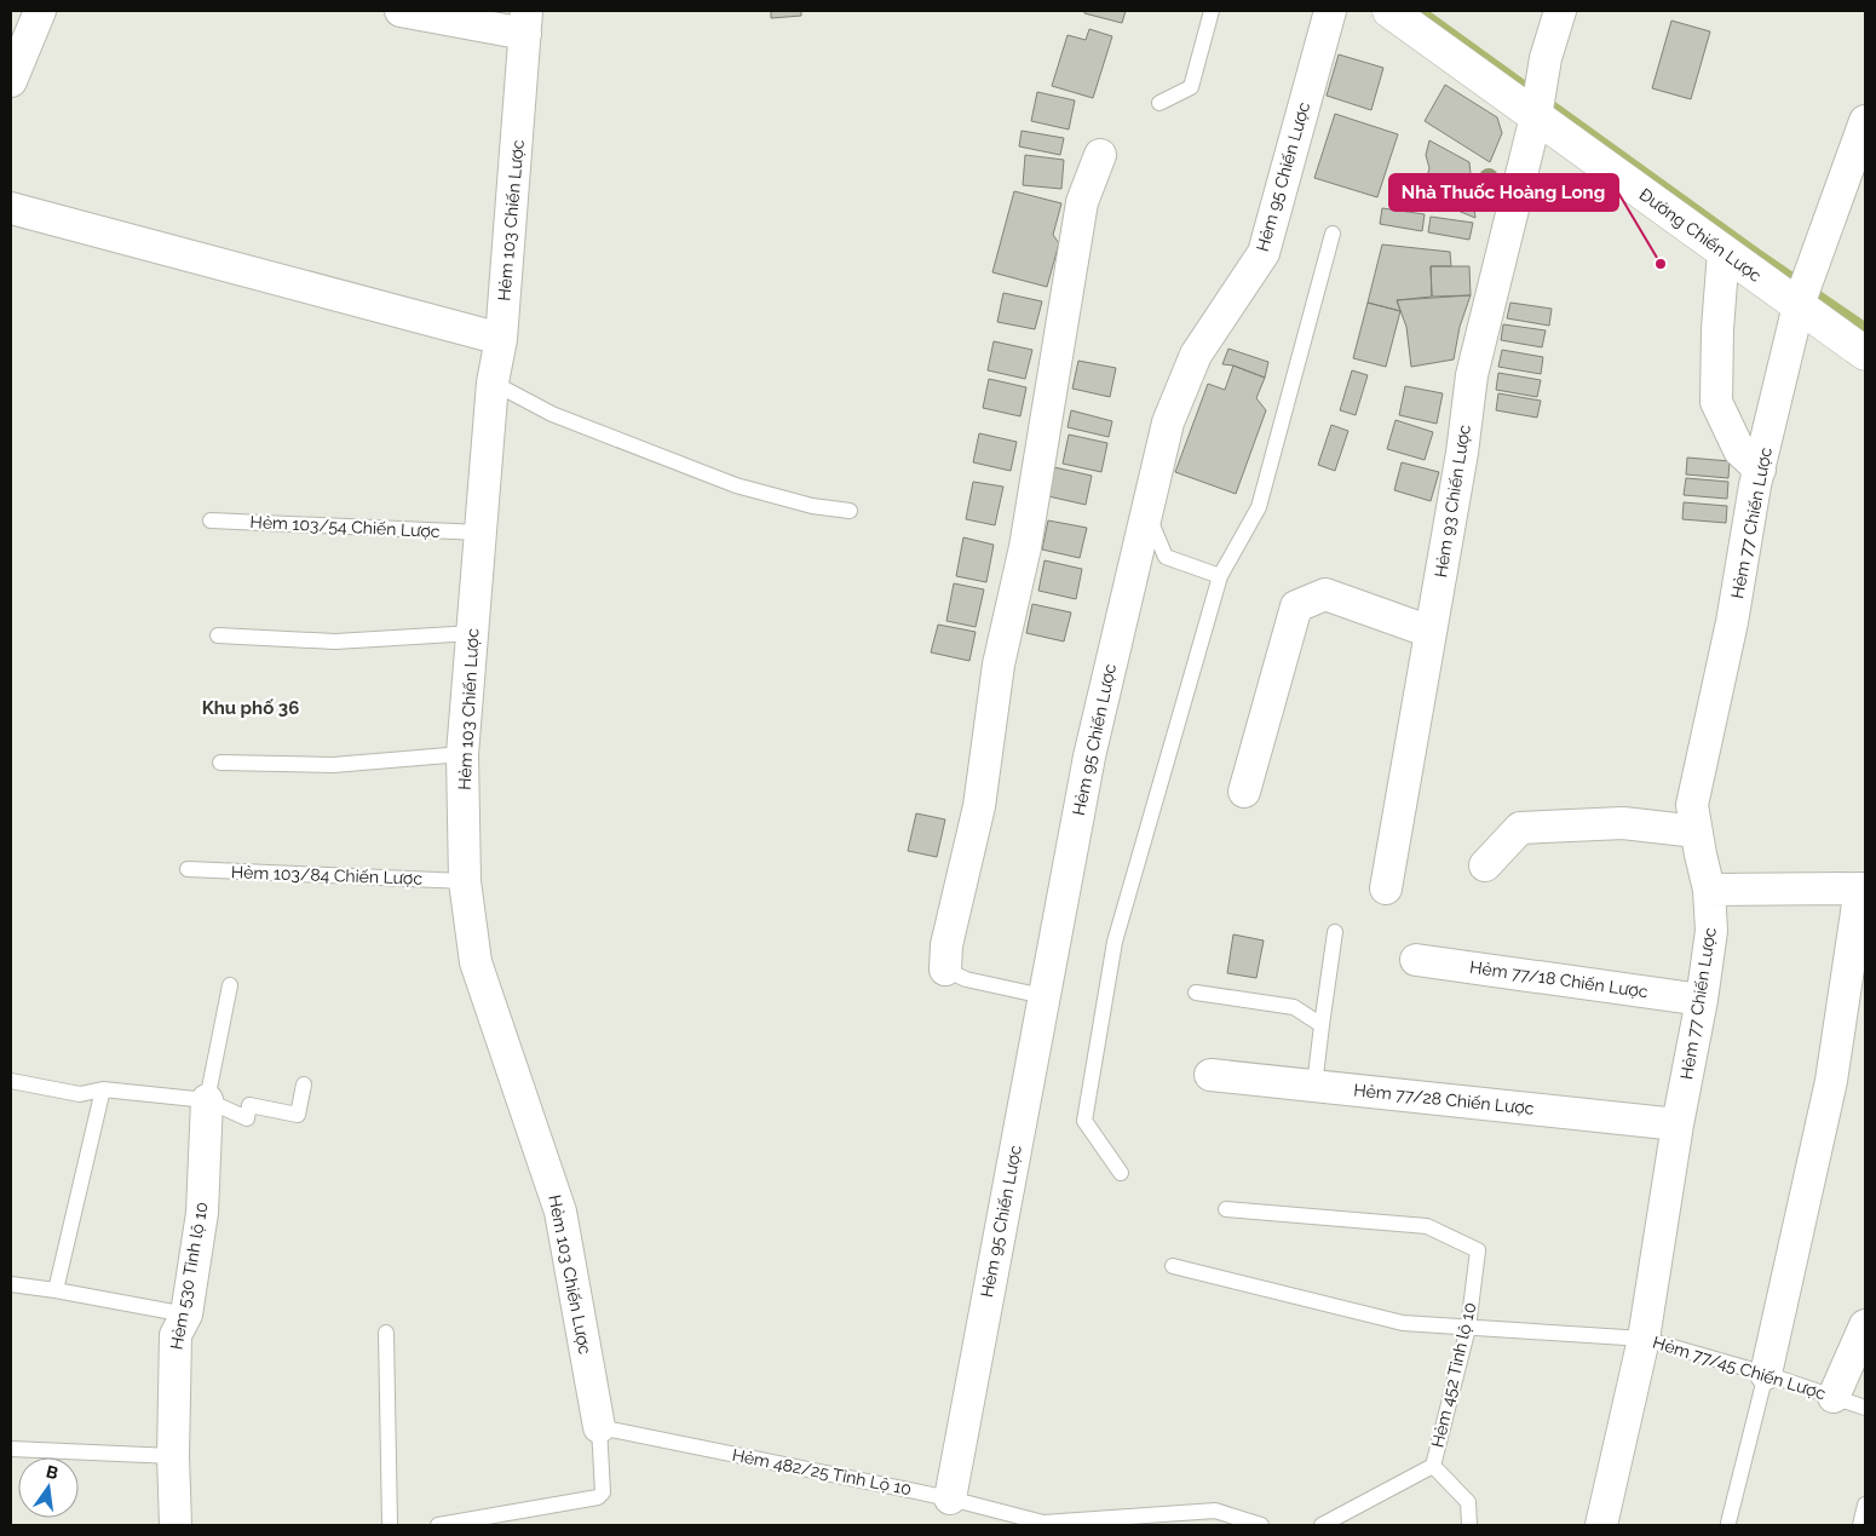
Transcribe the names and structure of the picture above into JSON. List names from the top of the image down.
{
  "streets": {
    "street": [
      "Hẻm 95 Chiến Lược",
      "Hẻm 103 Chiến Lược",
      "Đường Chiến Lược",
      "Hẻm 93 Chiến Lược",
      "Hẻm 77 Chiến Lược",
      "Hẻm 77/18 Chiến Lược",
      "Hẻm 77/28 Chiến Lược",
      "Hẻm 530 Tỉnh lộ 10"
    ],
    "lane": [
      "Hẻm 103/54 Chiến Lược",
      "Hẻm 103/84 Chiến Lược",
      "Hẻm 77/45 Chiến Lược",
      "Hẻm 452 Tỉnh lộ 10",
      "Hẻm 482/25 Tỉnh Lộ 10"
    ]
  },
  "crossings": [
    ["Hẻm 95 Chiến Lược", "Hẻm 482/25 Tỉnh Lộ 10"],
    ["Hẻm 103 Chiến Lược", "Hẻm 103/54 Chiến Lược"],
    ["Hẻm 103 Chiến Lược", "Hẻm 103/84 Chiến Lược"],
    ["Hẻm 103 Chiến Lược", "Hẻm 482/25 Tỉnh Lộ 10"],
    ["Đường Chiến Lược", "Hẻm 93 Chiến Lược"],
    ["Đường Chiến Lược", "Hẻm 77 Chiến Lược"],
    ["Hẻm 77 Chiến Lược", "Hẻm 77/18 Chiến Lược"],
    ["Hẻm 77 Chiến Lược", "Hẻm 77/28 Chiến Lược"],
    ["Hẻm 77 Chiến Lược", "Hẻm 77/45 Chiến Lược"],
    ["Hẻm 77/45 Chiến Lược", "Hẻm 452 Tỉnh lộ 10"]
  ],
  "districts": ["Khu phố 36"],
  "places": ["Nhà Thuốc Hoàng Long"],
  "north": "top"
}
